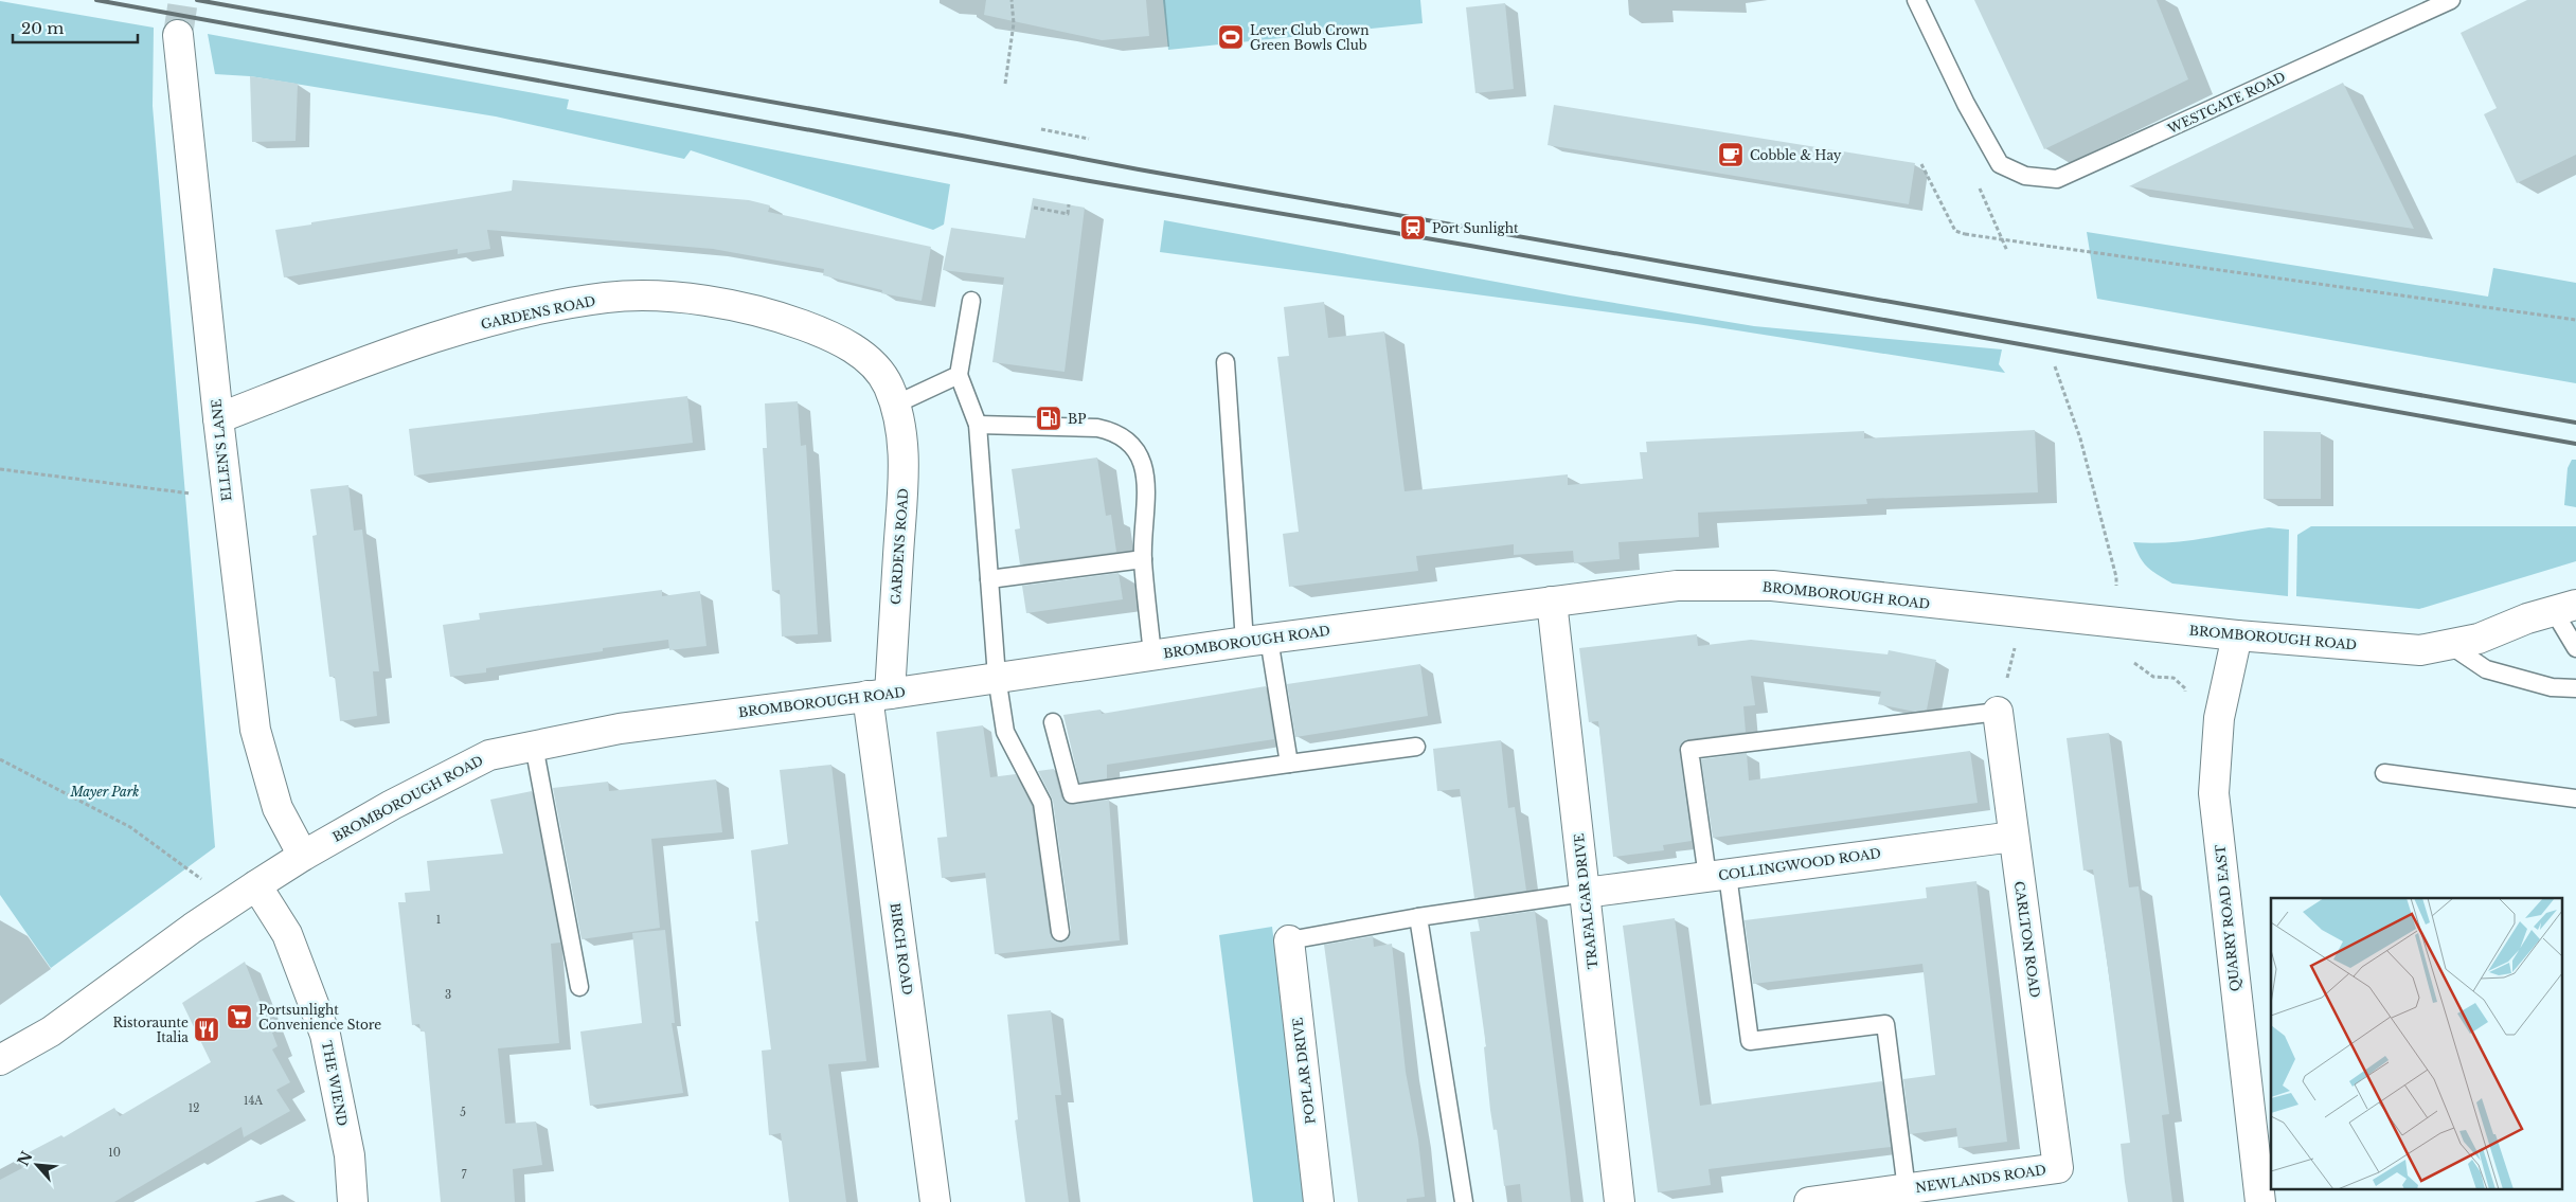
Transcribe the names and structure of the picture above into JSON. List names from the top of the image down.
{
  "streets": {
    "street": [
      "GARDENS ROAD",
      "ELLEN'S LANE",
      "BROMBOROUGH ROAD",
      "COLLINGWOOD ROAD",
      "TRAFALGAR DRIVE",
      "QUARRY ROAD EAST",
      "CARLTON ROAD",
      "BIRCH ROAD",
      "POPLAR DRIVE",
      "THE WIEND",
      "NEWLANDS ROAD"
    ],
    "lane": ["WESTGATE ROAD"]
  },
  "crossings": [
    ["GARDENS ROAD", "ELLEN'S LANE"],
    ["GARDENS ROAD", "BROMBOROUGH ROAD"],
    ["GARDENS ROAD", "BIRCH ROAD"],
    ["ELLEN'S LANE", "BROMBOROUGH ROAD"],
    ["BROMBOROUGH ROAD", "TRAFALGAR DRIVE"],
    ["BROMBOROUGH ROAD", "QUARRY ROAD EAST"],
    ["BROMBOROUGH ROAD", "BIRCH ROAD"],
    ["BROMBOROUGH ROAD", "THE WIEND"],
    ["COLLINGWOOD ROAD", "TRAFALGAR DRIVE"],
    ["COLLINGWOOD ROAD", "CARLTON ROAD"],
    ["CARLTON ROAD", "NEWLANDS ROAD"]
  ],
  "parks": ["Mayer Park"],
  "places": {
    "sports": ["Lever Club Crown Green Bowls Club"],
    "cafe": ["Cobble & Hay"],
    "station": ["Port Sunlight"],
    "fuel station": ["BP"],
    "supermarket": ["Portsunlight Convenience Store"],
    "restaurant": ["Ristoraunte Italia"]
  },
  "house_numbers": [
    "1",
    "3",
    "14A",
    "12",
    "5",
    "10",
    "7"
  ],
  "scale_bar": "20 m",
  "north": "top left"
}
